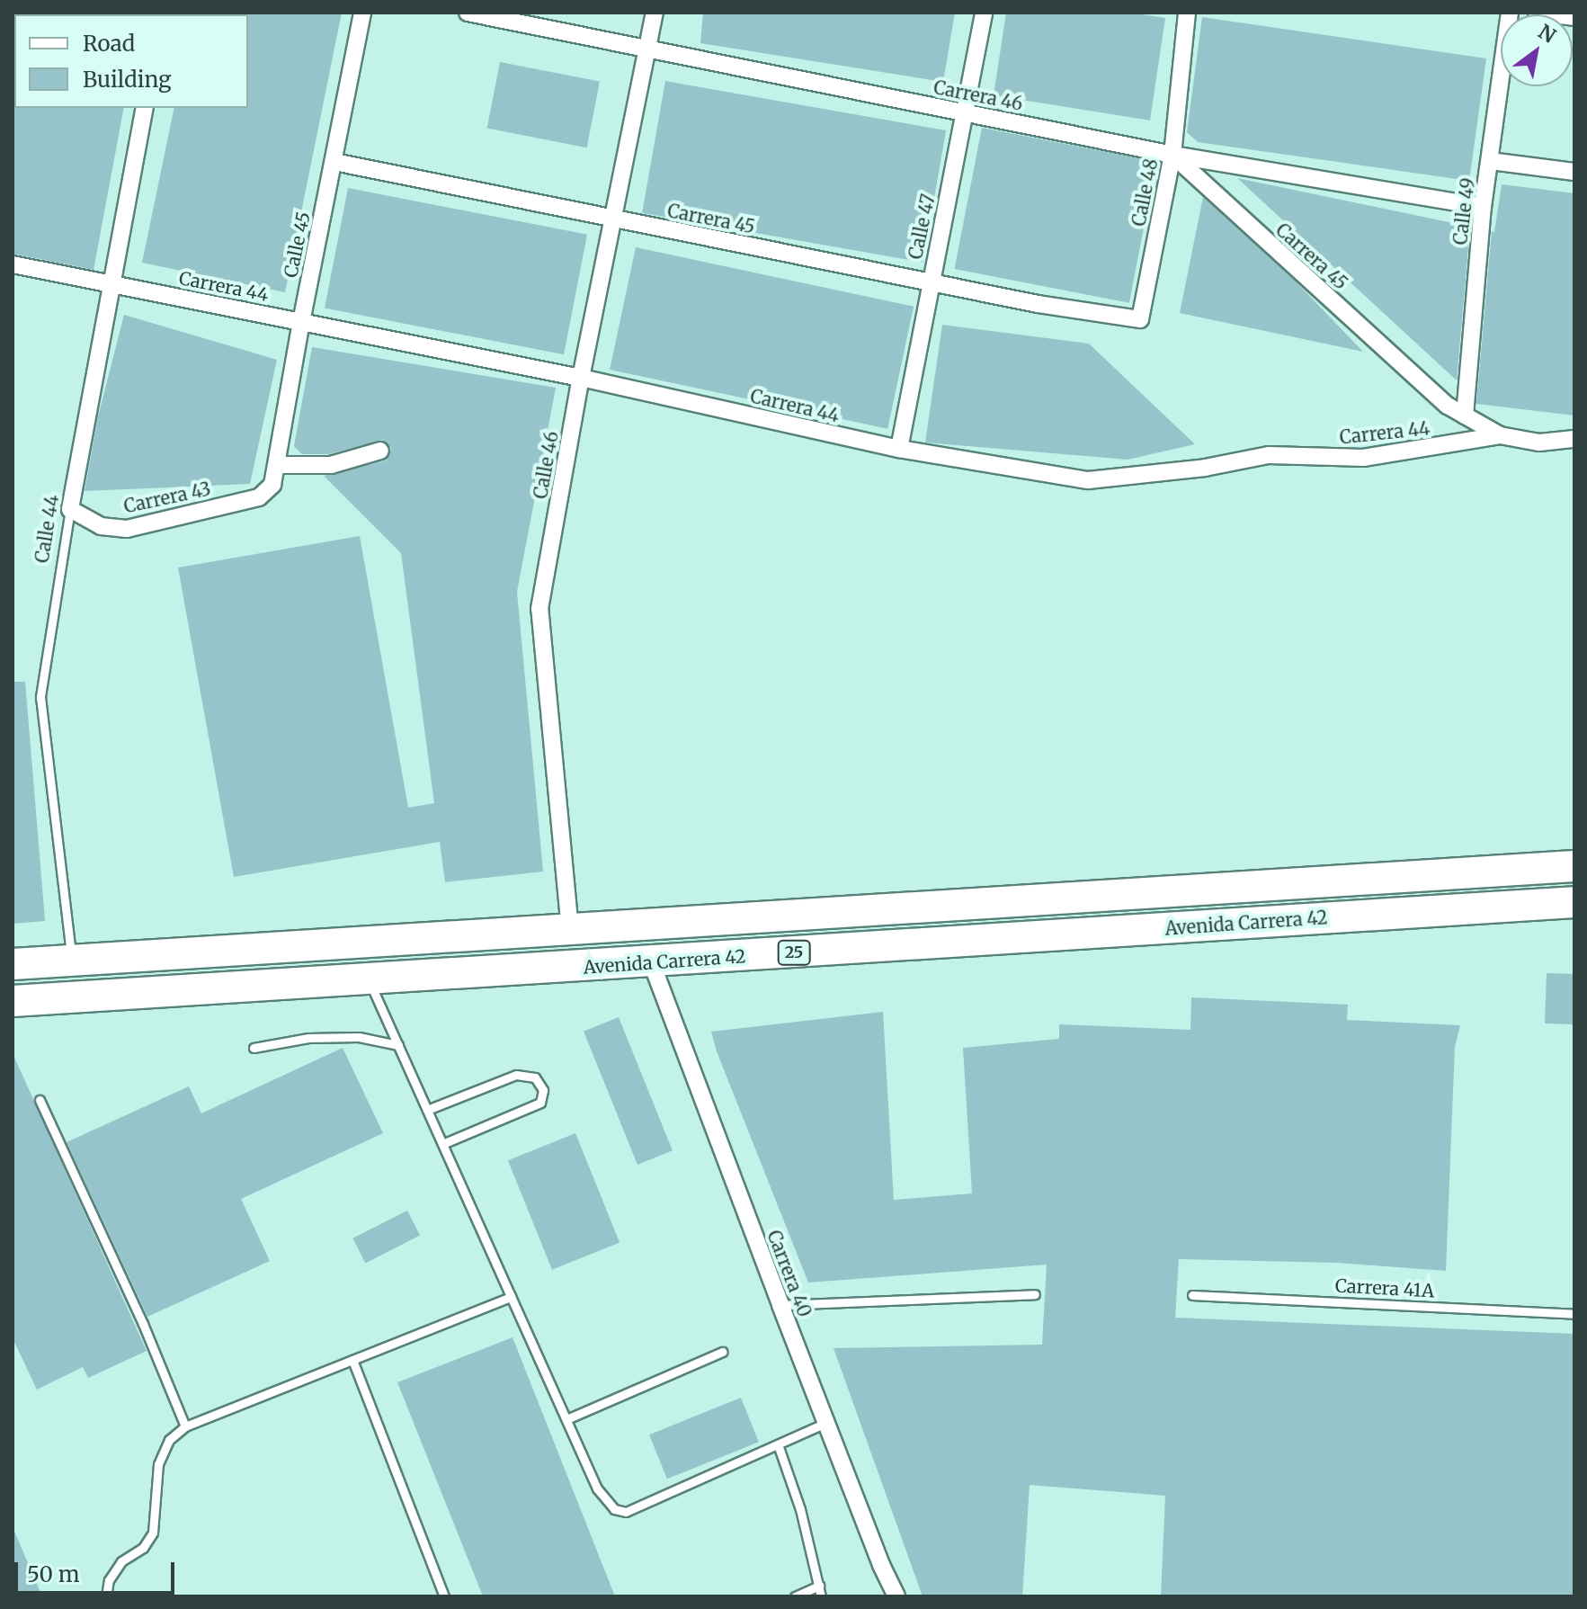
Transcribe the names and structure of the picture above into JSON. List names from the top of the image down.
{
  "streets": {
    "highway": ["Avenida Carrera 42", "25"],
    "street": [
      "Carrera 46",
      "Calle 48",
      "Calle 49",
      "Carrera 45",
      "Calle 47",
      "Calle 45",
      "Carrera 44",
      "Calle 46",
      "Carrera 43",
      "Calle 44",
      "Carrera 40"
    ],
    "lane": ["Carrera 41A"]
  },
  "crossings": [
    ["Carrera 46", "Calle 48"],
    ["Carrera 46", "Calle 49"],
    ["Carrera 46", "Carrera 45"],
    ["Carrera 46", "Calle 47"],
    ["Carrera 46", "Calle 46"],
    ["Calle 48", "Carrera 45"],
    ["Calle 49", "Carrera 45"],
    ["Carrera 45", "Calle 47"],
    ["Carrera 45", "Calle 45"],
    ["Carrera 45", "Carrera 44"],
    ["Carrera 45", "Calle 46"],
    ["Calle 47", "Carrera 44"],
    ["Calle 45", "Carrera 44"],
    ["Calle 45", "Carrera 43"],
    ["Carrera 44", "Calle 46"],
    ["Carrera 44", "Calle 44"],
    ["Calle 46", "Avenida Carrera 42"],
    ["Carrera 43", "Calle 44"],
    ["Calle 44", "Avenida Carrera 42"],
    ["Avenida Carrera 42", "Carrera 40"]
  ],
  "legend": ["Road", "Building"],
  "scale_bar": "50 m",
  "north": "top right"
}
